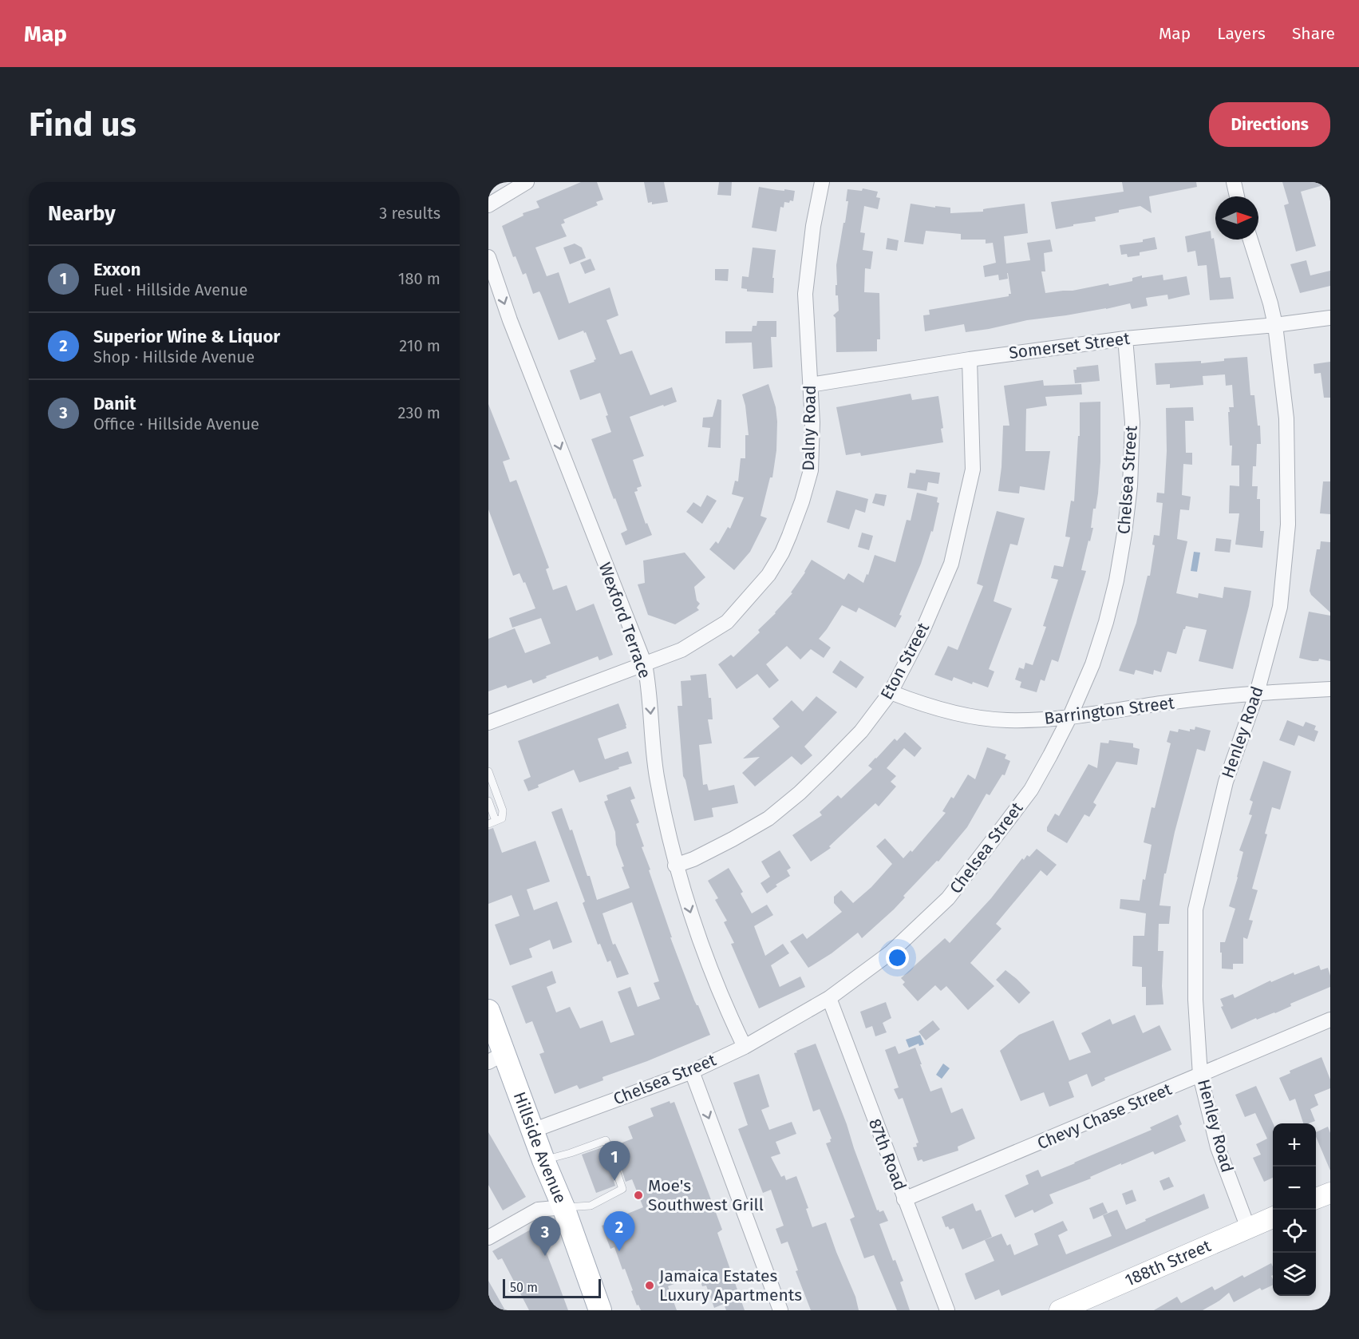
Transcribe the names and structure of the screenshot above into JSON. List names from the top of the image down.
{
  "streets": {
    "main road": ["Hillside Avenue"],
    "street": [
      "Somerset Street",
      "Dalny Road",
      "Chelsea Street",
      "Wexford Terrace",
      "Eton Street",
      "Barrington Street",
      "Henley Road",
      "Chevy Chase Street",
      "87th Road",
      "188th Street"
    ]
  },
  "crossings": [
    ["Somerset Street", "Dalny Road"],
    ["Somerset Street", "Chelsea Street"],
    ["Somerset Street", "Eton Street"],
    ["Somerset Street", "Henley Road"],
    ["Dalny Road", "Wexford Terrace"],
    ["Chelsea Street", "Wexford Terrace"],
    ["Chelsea Street", "Barrington Street"],
    ["Chelsea Street", "Hillside Avenue"],
    ["Chelsea Street", "87th Road"],
    ["Wexford Terrace", "Eton Street"],
    ["Eton Street", "Barrington Street"],
    ["Barrington Street", "Henley Road"],
    ["Henley Road", "Chevy Chase Street"],
    ["Henley Road", "188th Street"],
    ["Chevy Chase Street", "87th Road"]
  ],
  "one_way": ["Wexford Terrace"],
  "places": ["Moe's Southwest Grill", "Jamaica Estates Luxury Apartments"],
  "scale_bar": "50 m",
  "north": "right",
  "page": {
    "header": "Map",
    "nav": ["Map", "Layers", "Share"],
    "buttons": "Directions",
    "title": "Find us",
    "heading": ["Nearby", "3 results"],
    "list": [
      {
        "mark": "1",
        "name": "Exxon",
        "note": "Fuel · Hillside Avenue",
        "value": "180 m"
      },
      {
        "mark": "2",
        "name": "Superior Wine & Liquor",
        "note": "Shop · Hillside Avenue",
        "value": "210 m"
      },
      {
        "mark": "3",
        "name": "Danit",
        "note": "Office · Hillside Avenue",
        "value": "230 m"
      }
    ],
    "map_buttons": ["+", "−"],
    "pins": ["1", "2", "3"],
    "scale": "50 m"
  }
}
